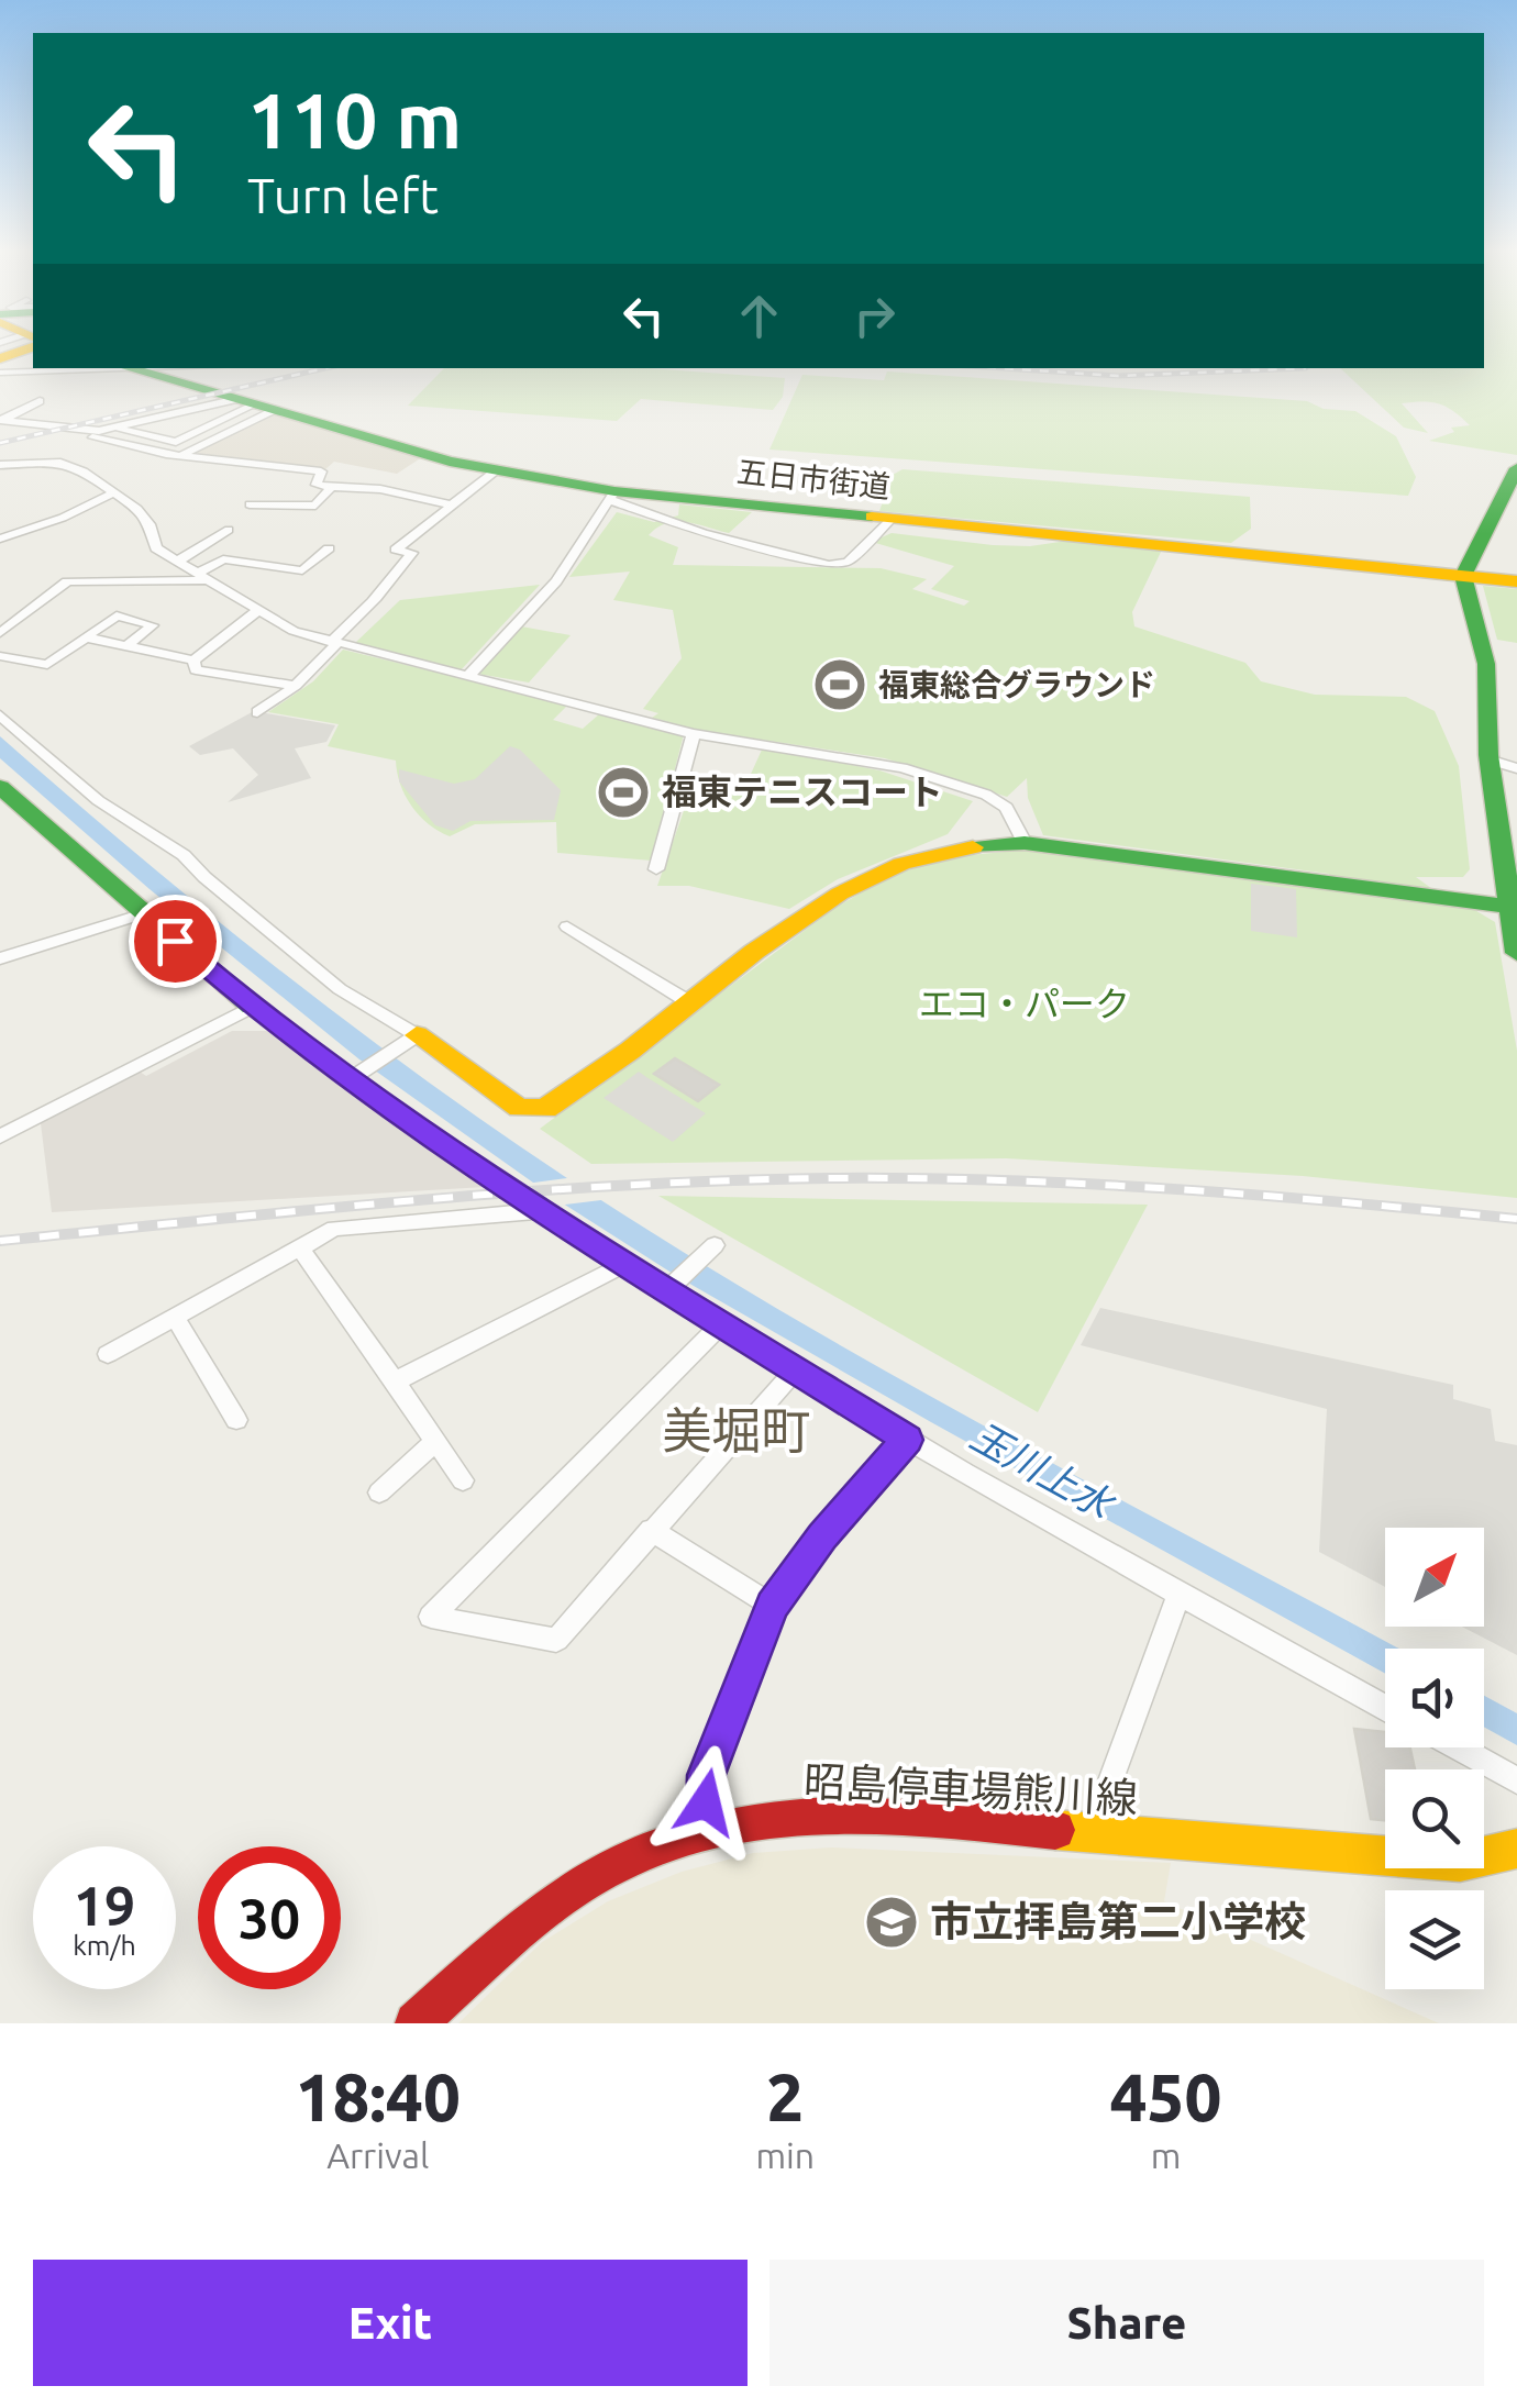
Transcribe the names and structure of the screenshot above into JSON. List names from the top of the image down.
{
  "streets": {
    "main road": ["五日市街道", "昭島停車場熊川線"]
  },
  "districts": ["美堀町"],
  "water": ["玉川上水"],
  "parks": ["エコ・パーク"],
  "places": {
    "sports": ["福東総合グラウンド", "福東テニスコート"],
    "school or university": ["市立拝島第二小学校"]
  },
  "north": "top right",
  "page": {
    "turn": ["110 m", "Turn left"],
    "speed": "19 km/h",
    "limit": "30",
    "eta": [
      "18:40",
      "Arrival",
      "2",
      "min",
      "450",
      "m"
    ],
    "buttons": ["Exit", "Share"]
  }
}
